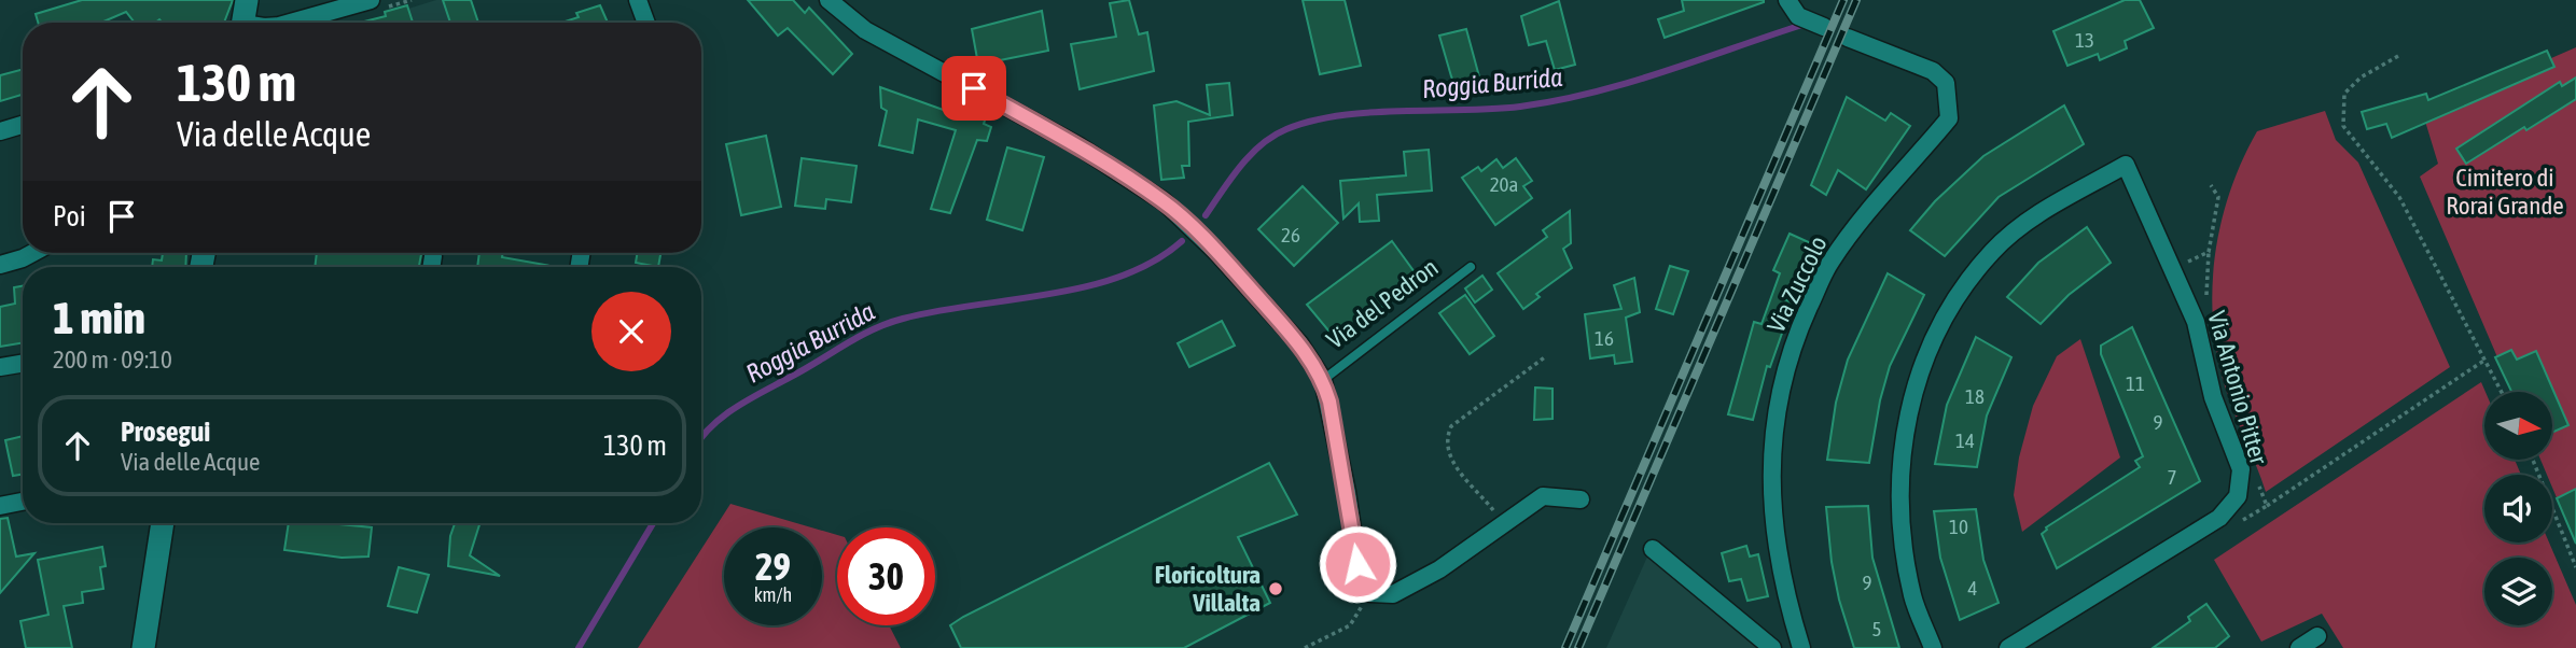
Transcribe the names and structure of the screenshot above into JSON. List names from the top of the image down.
{
  "streets": {
    "street": ["Via Zuccolo", "Via del Pedron", "Via Antonio Pitter"]
  },
  "water": ["Roggia Burrida"],
  "parks": ["Cimitero di Rorai Grande"],
  "places": ["Floricoltura Villalta"],
  "house_numbers": [
    "13",
    "20a",
    "26",
    "16",
    "11",
    "18",
    "9",
    "14",
    "7",
    "10",
    "9",
    "4",
    "5"
  ],
  "north": "right",
  "page": {
    "turn": ["130 m", "Via delle Acque"],
    "then": "Poi",
    "heading": ["1 min", "200 m · 09:10"],
    "list": [
      {
        "name": "Prosegui",
        "note": "Via delle Acque",
        "value": "130 m"
      }
    ],
    "speed": "29 km/h",
    "limit": "30"
  }
}
